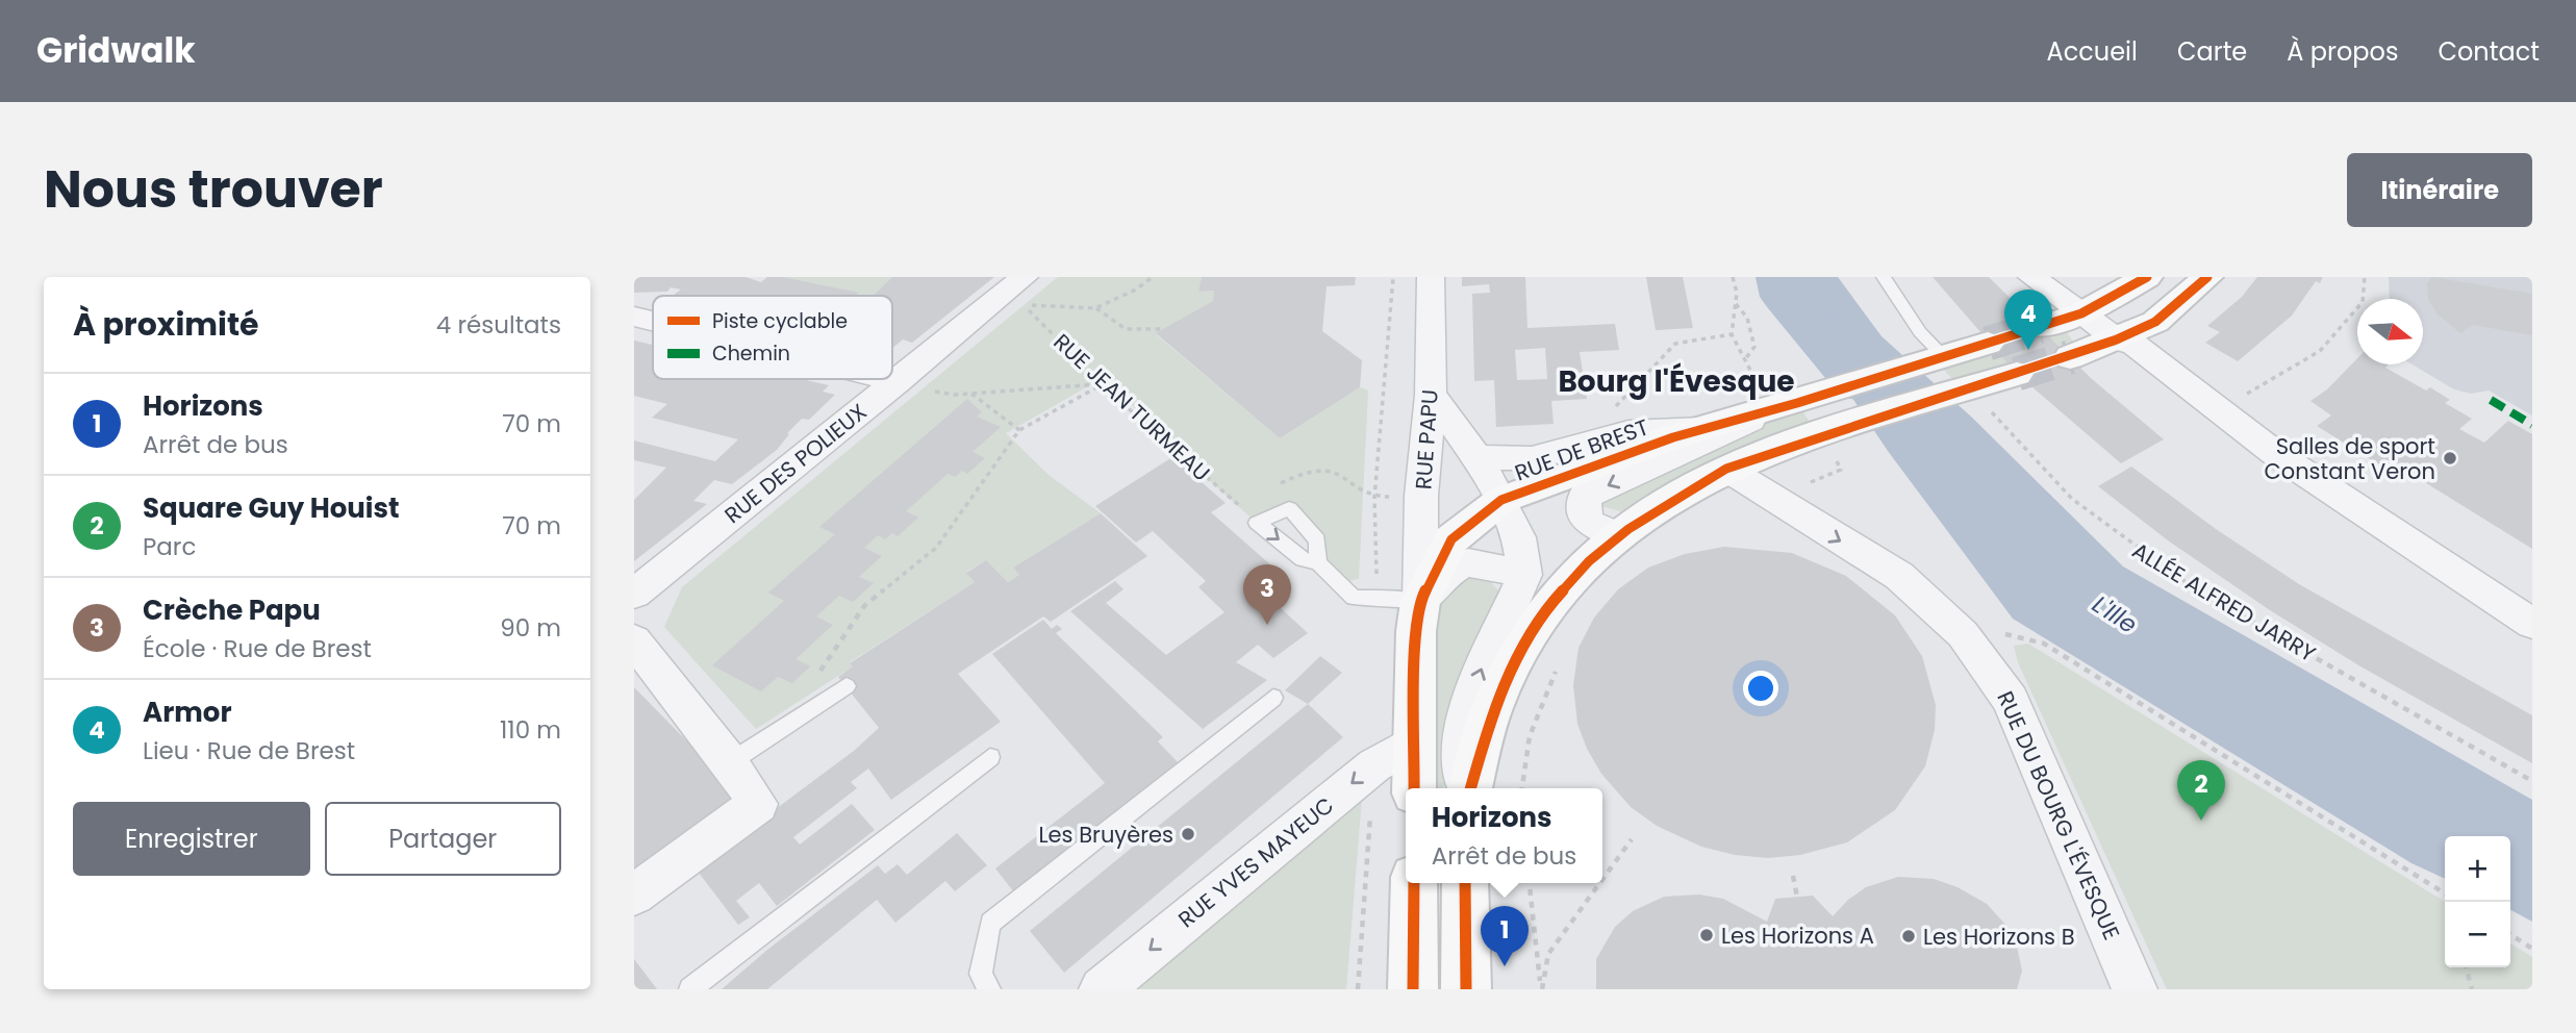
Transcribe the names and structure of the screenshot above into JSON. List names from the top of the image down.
{
  "streets": {
    "main road": ["RUE DE BREST"],
    "street": [
      "RUE PAPU",
      "RUE DES POLIEUX",
      "RUE DU BOURG L'ÉVESQUE",
      "RUE YVES MAYEUC"
    ],
    "path": ["RUE JEAN TURMEAU", "ALLÉE ALFRED JARRY"]
  },
  "crossings": [
    ["RUE JEAN TURMEAU", "RUE DES POLIEUX"],
    ["RUE PAPU", "RUE DE BREST"],
    ["RUE DE BREST", "RUE YVES MAYEUC"]
  ],
  "one_way": ["RUE DU BOURG L'ÉVESQUE", "RUE YVES MAYEUC"],
  "districts": ["Bourg l'Évesque"],
  "water": ["L'Ille"],
  "places": [
    "Salles de sport Constant Veron",
    "Les Bruyères",
    "Les Horizons A",
    "Les Horizons B"
  ],
  "legend": ["Piste cyclable", "Chemin"],
  "north": "right",
  "page": {
    "header": "Gridwalk",
    "nav": [
      "Accueil",
      "Carte",
      "À propos",
      "Contact"
    ],
    "title": "Nous trouver",
    "buttons": [
      "Itinéraire",
      ["Enregistrer", "Partager"]
    ],
    "heading": ["À proximité", "4 résultats"],
    "pins": [
      "4",
      "3",
      "2",
      "1"
    ],
    "list": [
      {
        "mark": "1",
        "name": "Horizons",
        "note": "Arrêt de bus",
        "value": "70 m"
      },
      {
        "mark": "2",
        "name": "Square Guy Houist",
        "note": "Parc",
        "value": "70 m"
      },
      {
        "mark": "3",
        "name": "Crèche Papu",
        "note": "École · Rue de Brest",
        "value": "90 m"
      },
      {
        "mark": "4",
        "name": "Armor",
        "note": "Lieu · Rue de Brest",
        "value": "110 m"
      }
    ],
    "popup": ["Horizons", "Arrêt de bus"],
    "map_buttons": ["+", "−"]
  }
}
